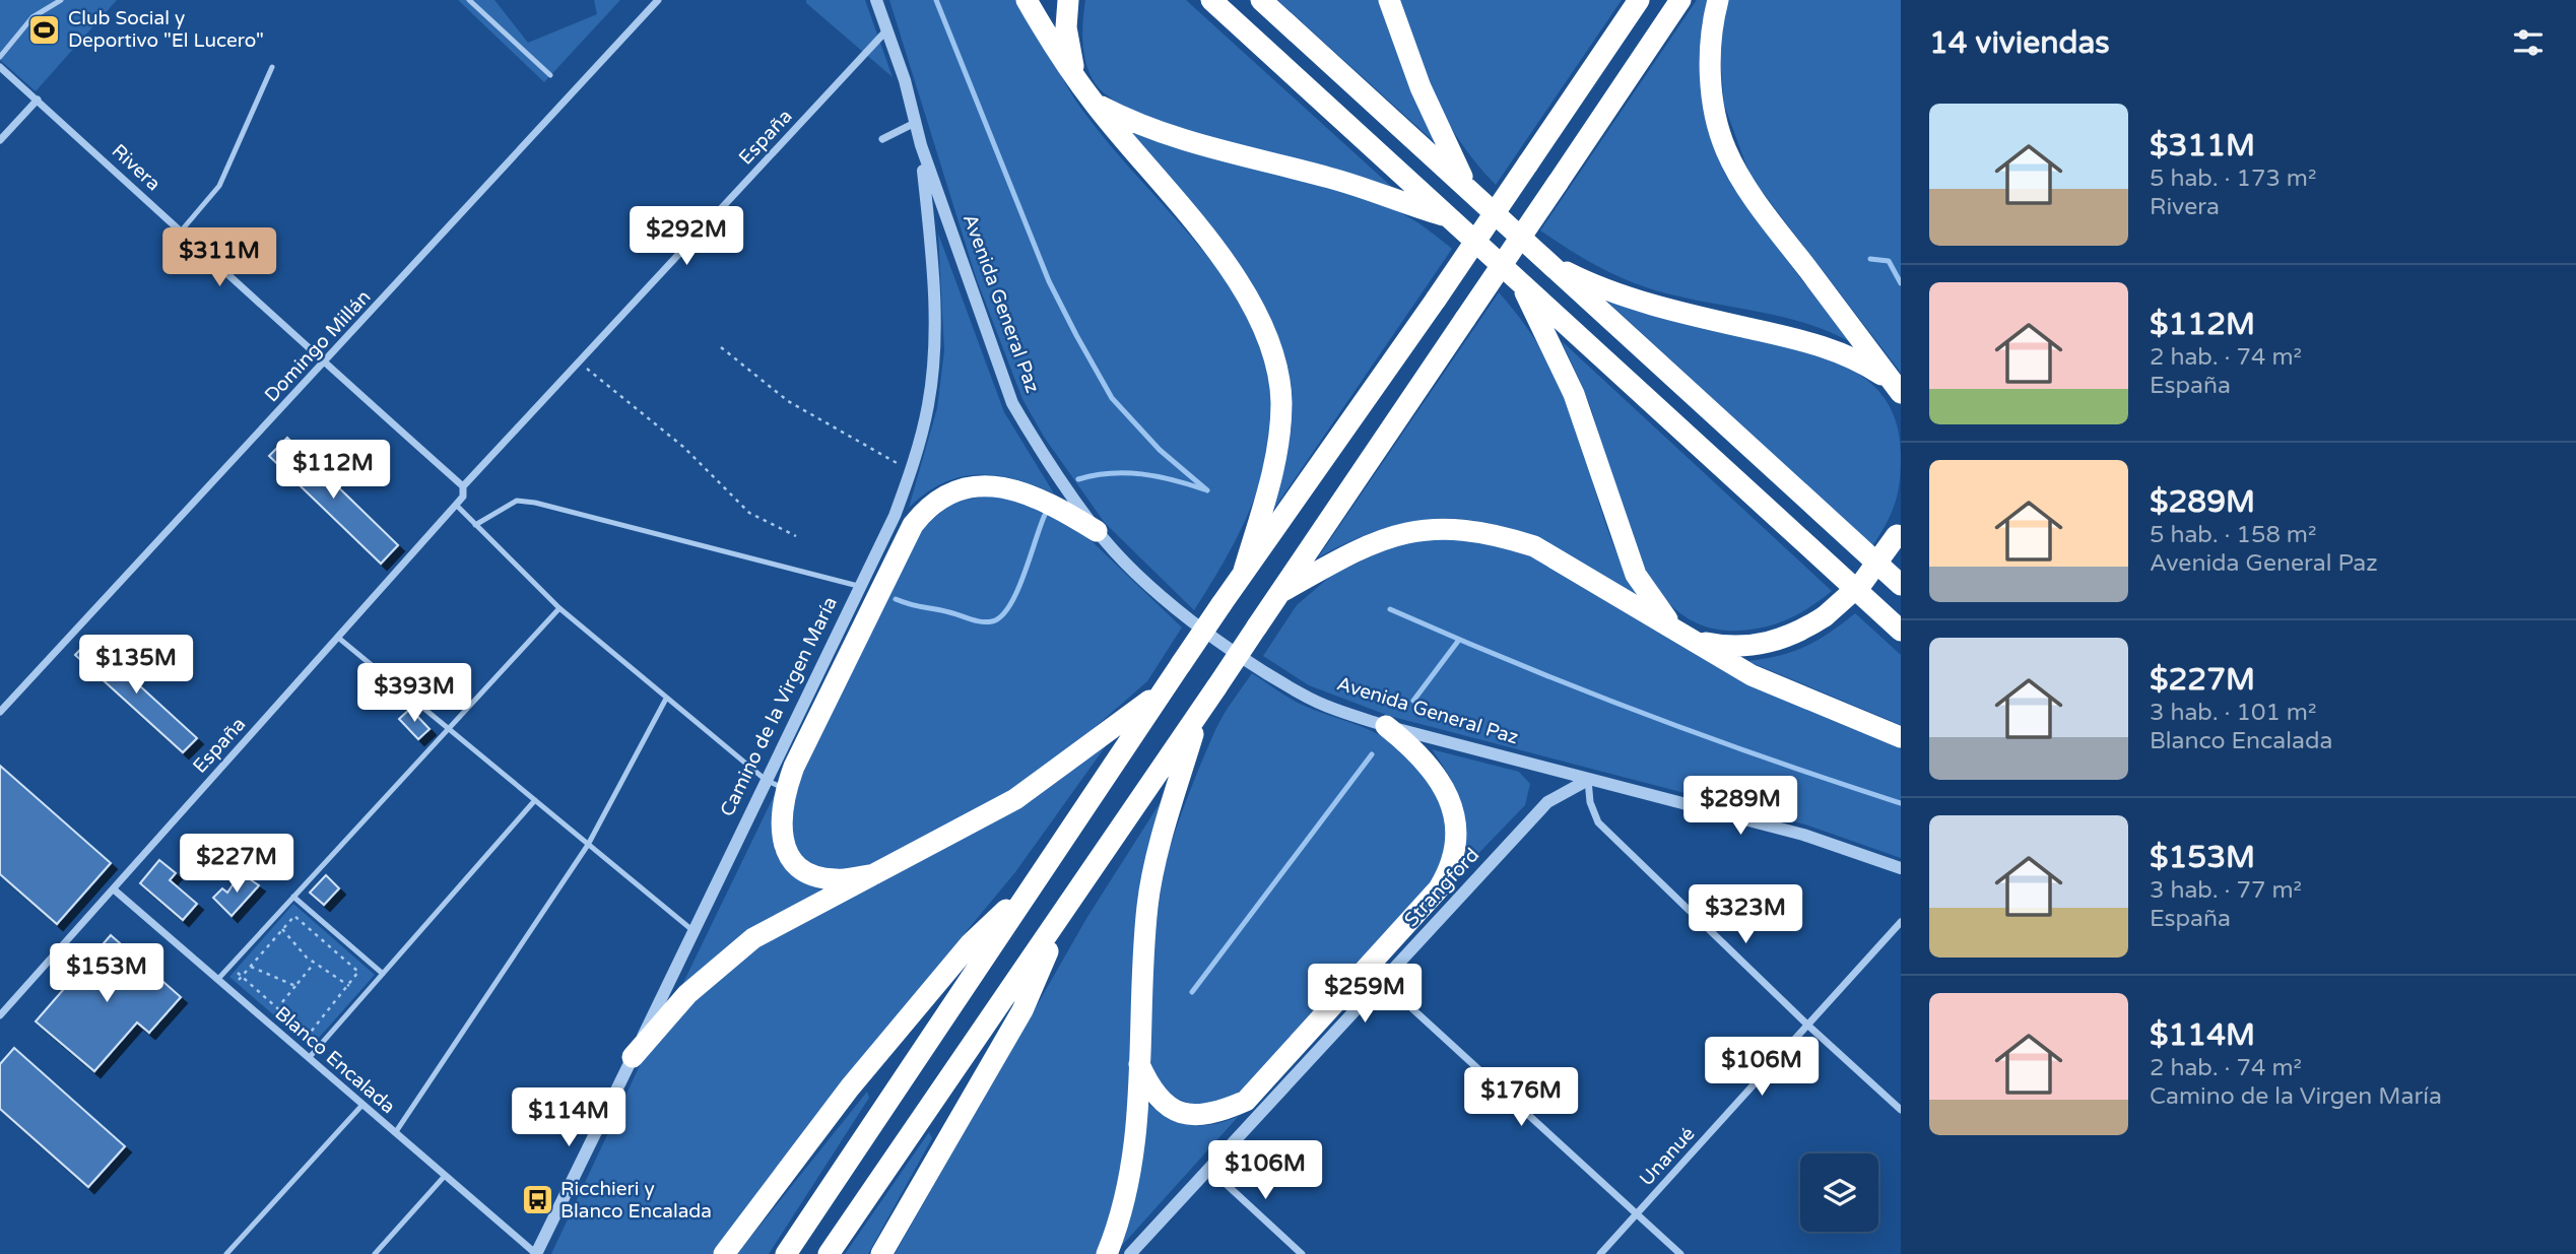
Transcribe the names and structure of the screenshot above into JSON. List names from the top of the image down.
{
  "streets": {
    "street": [
      "España",
      "Rivera",
      "Avenida General Paz",
      "Domingo Millán",
      "Camino de la Virgen María",
      "Strangford",
      "Blanco Encalada",
      "Unanué"
    ]
  },
  "crossings": [
    ["España", "Rivera"],
    ["España", "Avenida General Paz"],
    ["España", "Blanco Encalada"],
    ["Rivera", "Domingo Millán"],
    ["Avenida General Paz", "Camino de la Virgen María"],
    ["Avenida General Paz", "Strangford"],
    ["Camino de la Virgen María", "Blanco Encalada"]
  ],
  "places": {
    "sports": ["Club Social y Deportivo \"El Lucero\""],
    "bus stop": ["Ricchieri y Blanco Encalada"]
  },
  "page": {
    "heading": "14 viviendas",
    "list": [
      {
        "name": "$311M",
        "note": "5 hab. · 173 m² · Rivera"
      },
      {
        "name": "$112M",
        "note": "2 hab. · 74 m² · España"
      },
      {
        "name": "$289M",
        "note": "5 hab. · 158 m² · Avenida General Paz"
      },
      {
        "name": "$227M",
        "note": "3 hab. · 101 m² · Blanco Encalada"
      },
      {
        "name": "$153M",
        "note": "3 hab. · 77 m² · España"
      },
      {
        "name": "$114M",
        "note": "2 hab. · 74 m² · Camino de la Virgen María"
      }
    ],
    "price": [
      "$292M",
      "$311M",
      "$112M",
      "$135M",
      "$393M",
      "$289M",
      "$227M",
      "$323M",
      "$153M",
      "$259M",
      "$106M",
      "$176M",
      "$114M",
      "$106M"
    ]
  }
}
